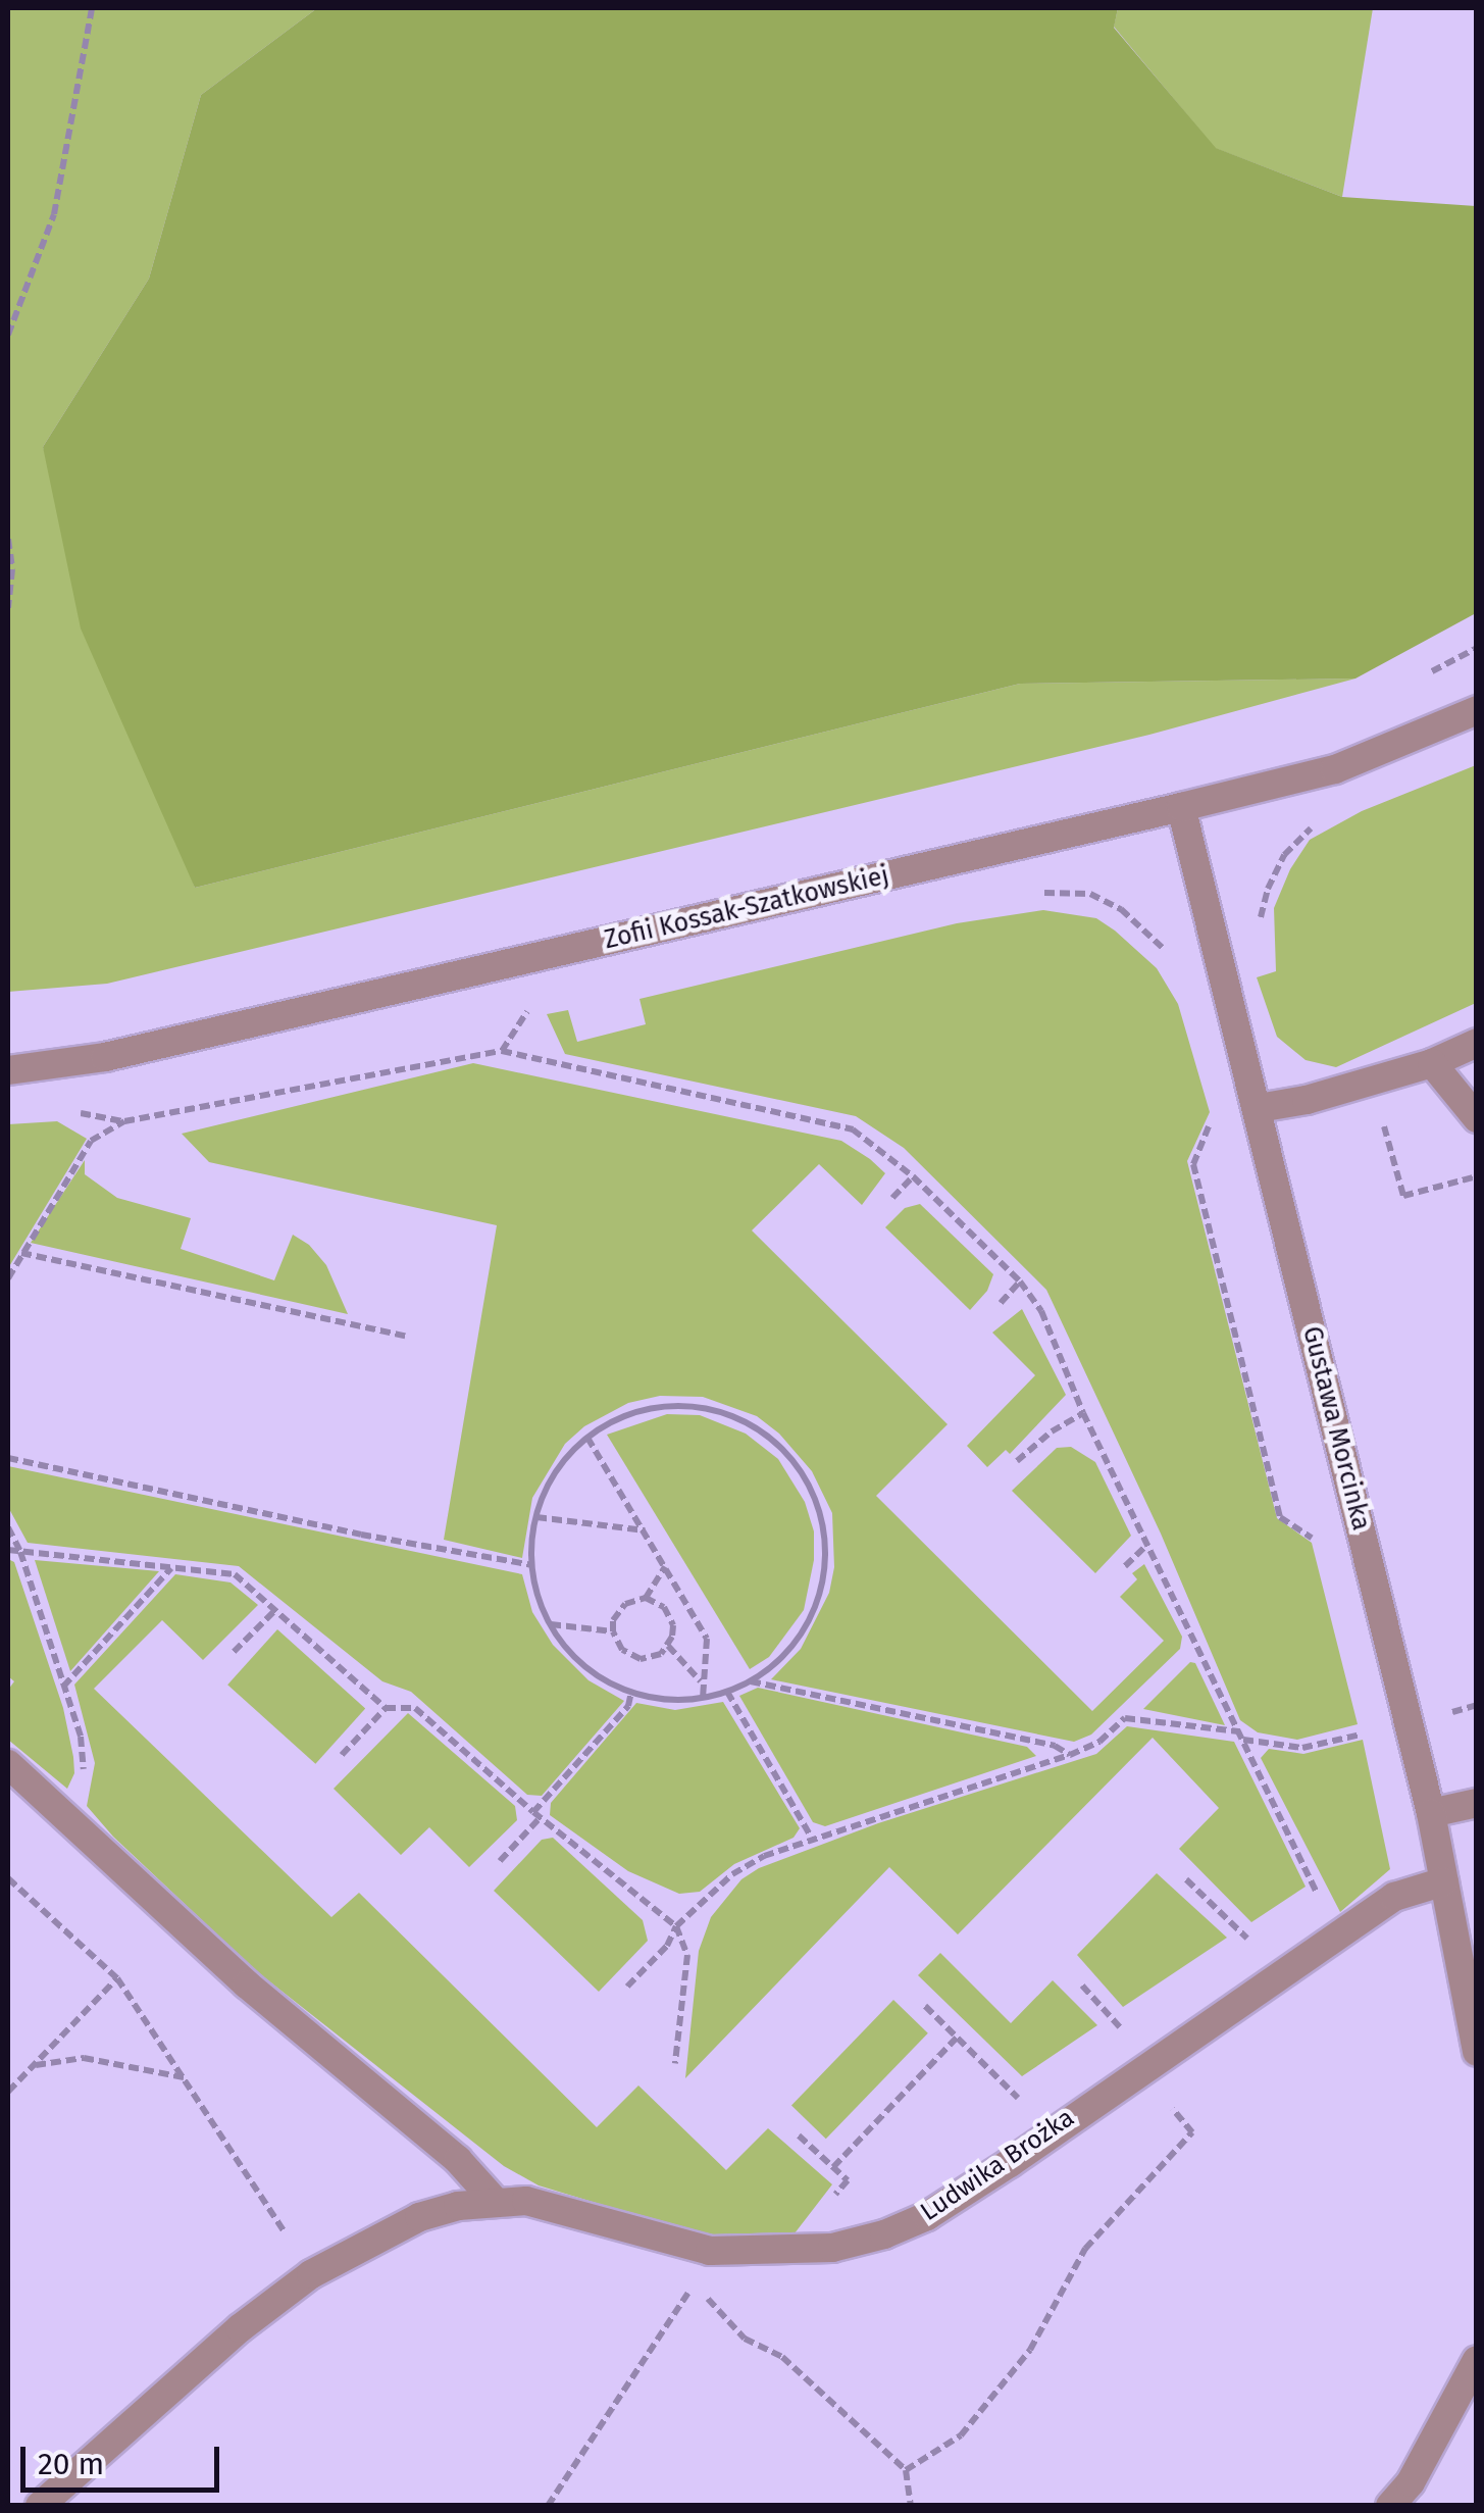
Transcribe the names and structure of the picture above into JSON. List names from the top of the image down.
{
  "streets": {
    "street": ["Zofii Kossak-Szatkowskiej", "Gustawa Morcinka", "Ludwika Brożka"]
  },
  "crossings": [
    ["Zofii Kossak-Szatkowskiej", "Gustawa Morcinka"],
    ["Gustawa Morcinka", "Ludwika Brożka"]
  ],
  "scale_bar": "20 m"
}
